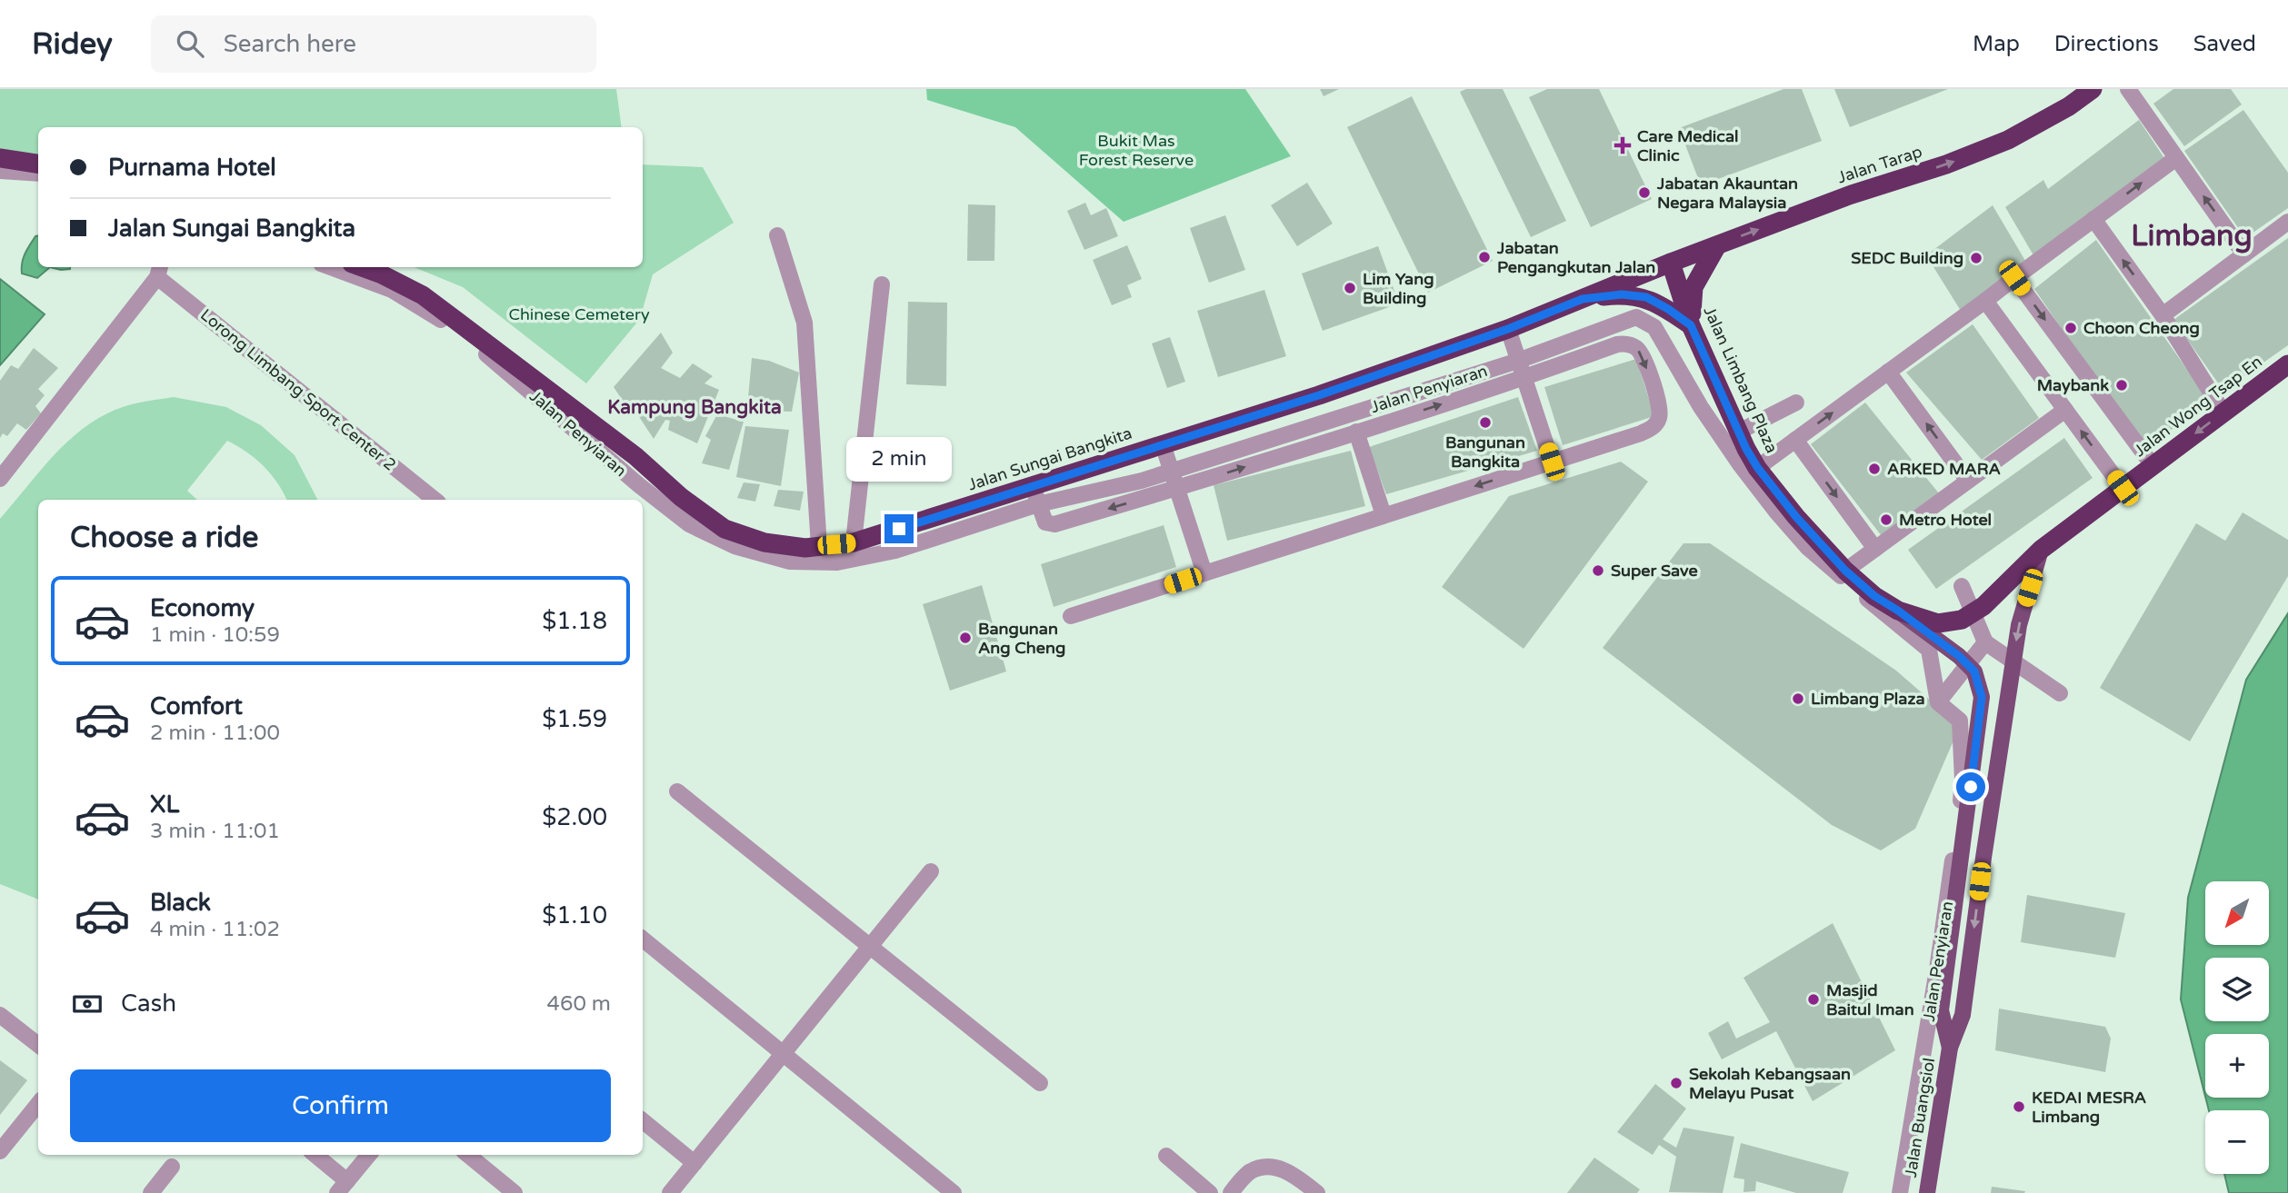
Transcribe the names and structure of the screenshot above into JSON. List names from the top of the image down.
{
  "streets": {
    "highway": [
      "Jalan Tarap",
      "Jalan Limbang Plaza",
      "Jalan Wong Tsap En",
      "Jalan Sungai Bangkita"
    ],
    "main road": ["Jalan Buangsiol"],
    "street": ["Jalan Penyiaran", "Lorong Limbang Sport Center 2"]
  },
  "crossings": [
    ["Jalan Tarap", "Jalan Limbang Plaza"],
    ["Jalan Tarap", "Jalan Sungai Bangkita"],
    ["Jalan Limbang Plaza", "Jalan Wong Tsap En"],
    ["Jalan Limbang Plaza", "Jalan Sungai Bangkita"],
    ["Jalan Penyiaran", "Jalan Sungai Bangkita"]
  ],
  "one_way": ["Jalan Tarap"],
  "districts": ["Limbang", "Kampung Bangkita"],
  "parks": ["Bukit Mas Forest Reserve", "Chinese Cemetery"],
  "places": {
    "health": ["Care Medical Clinic"],
    "other": [
      "Jabatan Akauntan Negara Malaysia",
      "Jabatan Pengangkutan Jalan",
      "SEDC Building",
      "Lim Yang Building",
      "Choon Cheong",
      "Maybank",
      "Bangunan Bangkita",
      "ARKED MARA",
      "Metro Hotel",
      "Super Save",
      "Bangunan Ang Cheng",
      "Limbang Plaza",
      "Masjid Baitul Iman",
      "Sekolah Kebangsaan Melayu Pusat",
      "KEDAI MESRA Limbang"
    ]
  },
  "north": "bottom left",
  "page": {
    "header": "Ridey",
    "search": "Search here",
    "nav": ["Map", "Directions", "Saved"],
    "banner": ["Purnama Hotel", "Jalan Sungai Bangkita"],
    "bubble": "2 min",
    "heading": "Choose a ride",
    "list": [
      {
        "name": "Economy",
        "note": "1 min · 10:59",
        "value": "$1.18"
      },
      {
        "name": "Comfort",
        "note": "2 min · 11:00",
        "value": "$1.59"
      },
      {
        "name": "XL",
        "note": "3 min · 11:01",
        "value": "$2.00"
      },
      {
        "name": "Black",
        "note": "4 min · 11:02",
        "value": "$1.10"
      }
    ],
    "map_buttons": ["+", "−"],
    "pay": ["Cash", "460 m"],
    "buttons": "Confirm"
  }
}
